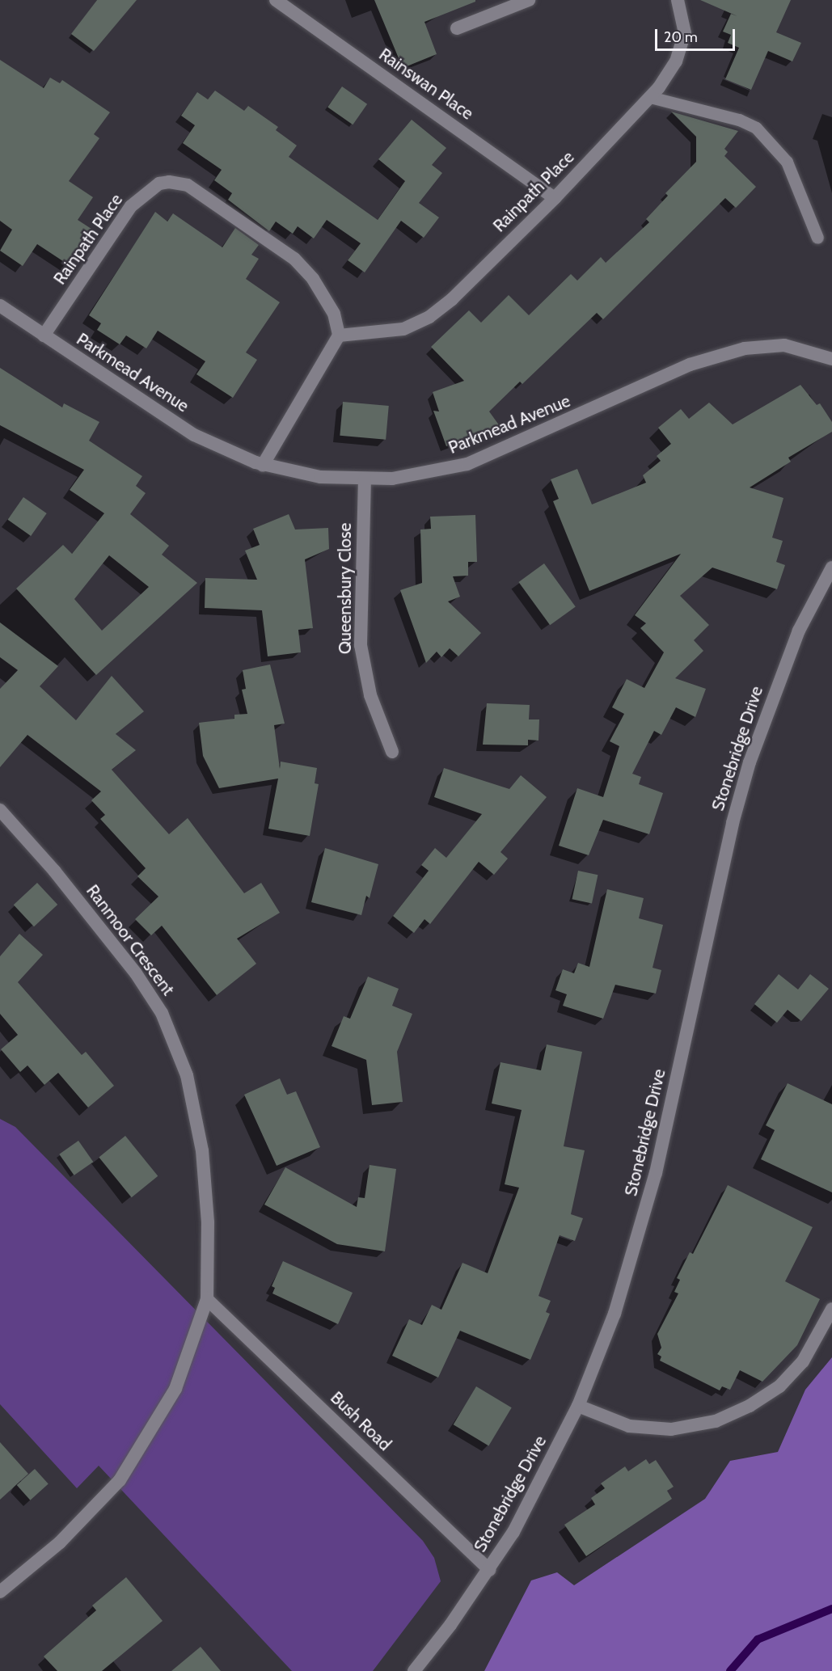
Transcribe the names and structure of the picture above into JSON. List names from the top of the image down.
{
  "streets": {
    "street": [
      "Rainswan Place",
      "Rainpath Place",
      "Parkmead Avenue",
      "Queensbury Close",
      "Stonebridge Drive",
      "Ranmoor Crescent",
      "Bush Road"
    ]
  },
  "crossings": [
    ["Rainswan Place", "Rainpath Place"],
    ["Rainpath Place", "Parkmead Avenue"],
    ["Parkmead Avenue", "Queensbury Close"],
    ["Stonebridge Drive", "Bush Road"],
    ["Ranmoor Crescent", "Bush Road"]
  ],
  "scale_bar": "20 m"
}
